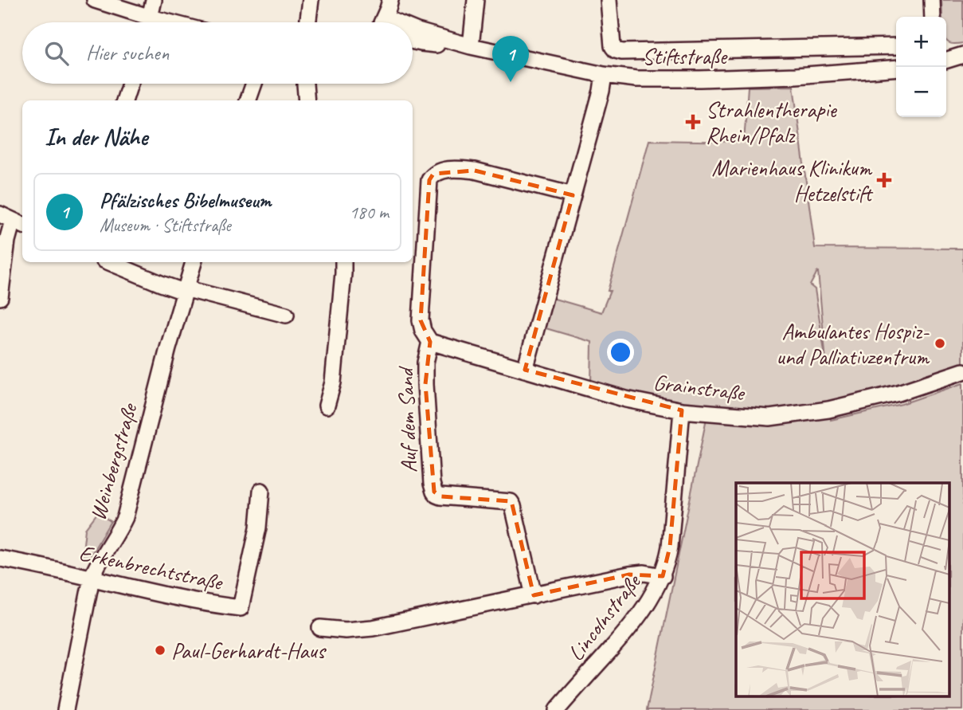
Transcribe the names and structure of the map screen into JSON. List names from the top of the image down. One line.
{"streets":{"street":["Stiftstraße","Grainstraße","Auf dem Sand","Weinbergstraße","Erkenbrechtstraße","Lincolnstraße"]},"crossings":[["Grainstraße","Auf dem Sand"],["Grainstraße","Lincolnstraße"],["Weinbergstraße","Erkenbrechtstraße"]],"places":{"health":["Strahlentherapie Rhein/Pfalz","Marienhaus Klinikum Hetzelstift"],"other":["Ambulantes Hospiz- und Palliativzentrum","Paul-Gerhardt-Haus"]},"page":{"map_buttons":["+","−"],"search":"Hier suchen","pins":"1","heading":"In der Nähe","list":[{"mark":"1","name":"Pfälzisches Bibelmuseum","note":"Museum · Stiftstraße","value":"180 m"}]}}
